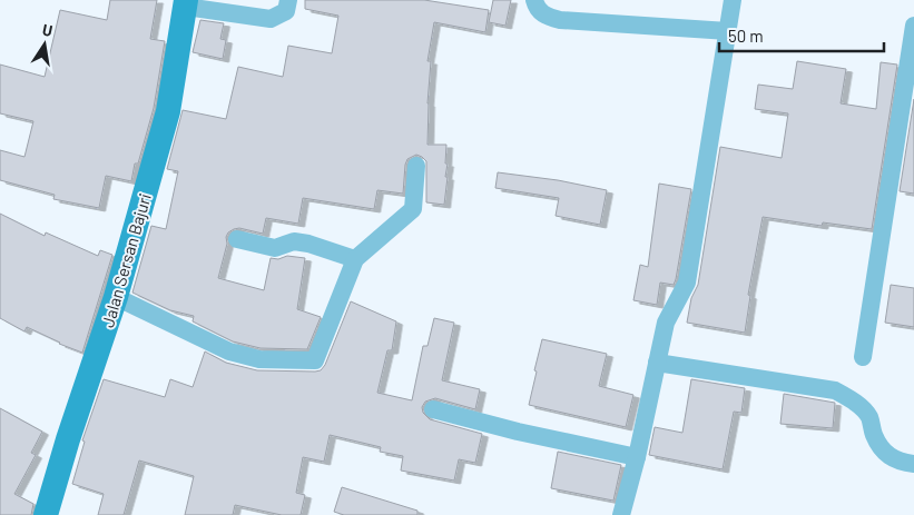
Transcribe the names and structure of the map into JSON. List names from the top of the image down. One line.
{"streets":{"main road":["Jalan Sersan Bajuri"]},"scale_bar":"50 m","north":"top"}
